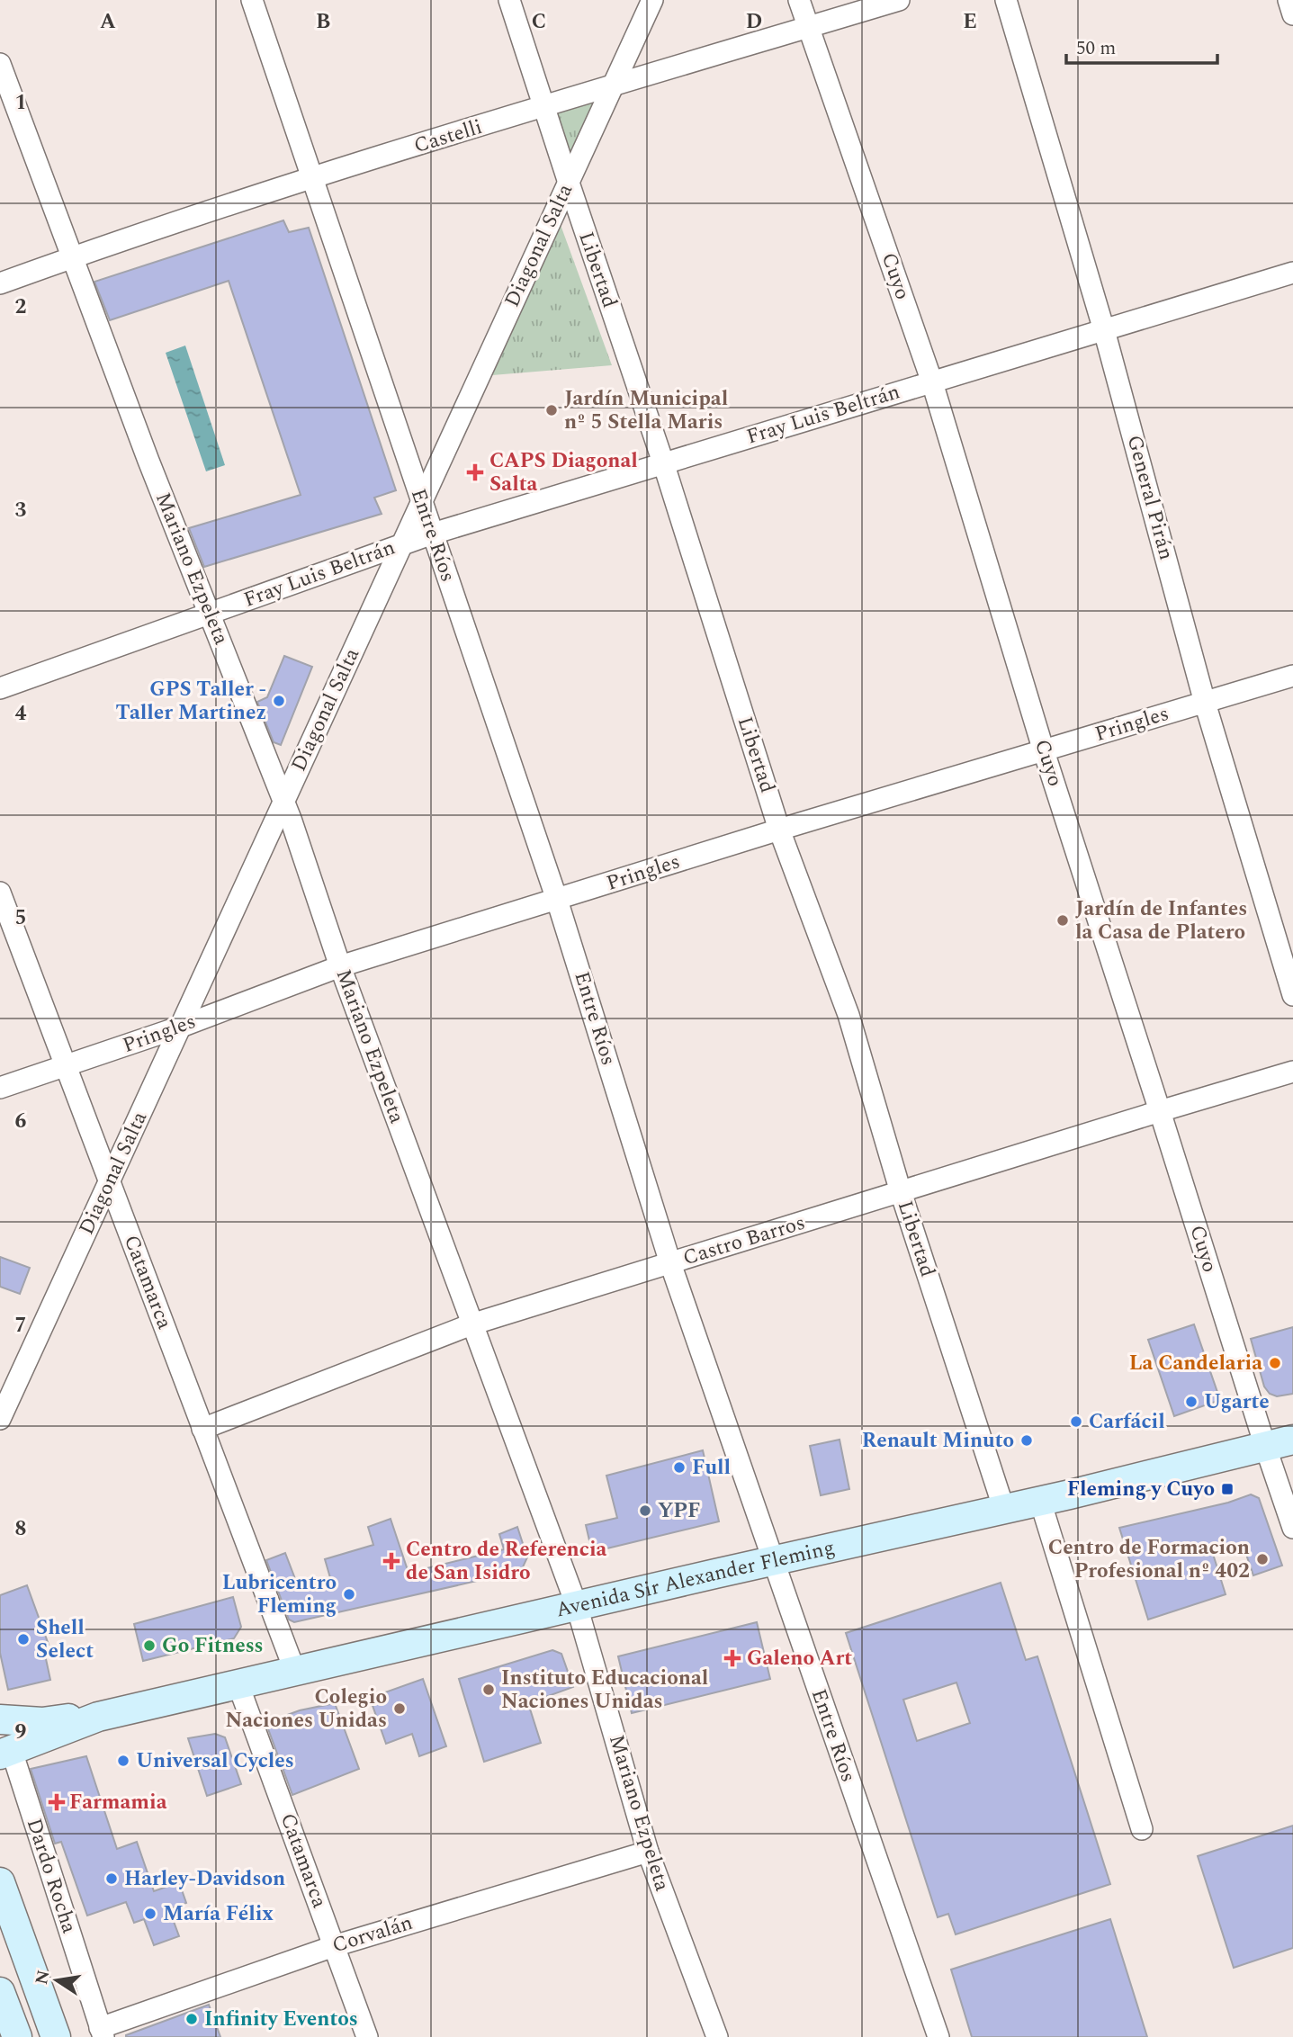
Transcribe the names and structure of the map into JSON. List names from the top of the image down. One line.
{"streets":{"main road":["Avenida Sir Alexander Fleming"],"street":["Castelli","Diagonal Salta","Libertad","Cuyo","Fray Luis Beltrán","General Pirán","Entre Ríos","Mariano Ezpeleta","Pringles","Castro Barros","Catamarca","Dardo Rocha","Corvalán"]},"crossings":[["Castelli","Diagonal Salta"],["Castelli","Libertad"],["Castelli","Cuyo"],["Castelli","Entre Ríos"],["Castelli","Mariano Ezpeleta"],["Diagonal Salta","Libertad"],["Diagonal Salta","Fray Luis Beltrán"],["Diagonal Salta","Entre Ríos"],["Diagonal Salta","Mariano Ezpeleta"],["Diagonal Salta","Pringles"],["Diagonal Salta","Catamarca"],["Libertad","Fray Luis Beltrán"],["Libertad","Pringles"],["Libertad","Castro Barros"],["Libertad","Avenida Sir Alexander Fleming"],["Cuyo","Fray Luis Beltrán"],["Cuyo","Pringles"],["Cuyo","Castro Barros"],["Cuyo","Avenida Sir Alexander Fleming"],["Fray Luis Beltrán","General Pirán"],["Fray Luis Beltrán","Entre Ríos"],["Fray Luis Beltrán","Mariano Ezpeleta"],["General Pirán","Pringles"],["Entre Ríos","Pringles"],["Entre Ríos","Castro Barros"],["Entre Ríos","Avenida Sir Alexander Fleming"],["Mariano Ezpeleta","Pringles"],["Mariano Ezpeleta","Castro Barros"],["Mariano Ezpeleta","Avenida Sir Alexander Fleming"],["Mariano Ezpeleta","Corvalán"],["Pringles","Catamarca"],["Castro Barros","Catamarca"],["Catamarca","Avenida Sir Alexander Fleming"],["Catamarca","Corvalán"],["Avenida Sir Alexander Fleming","Dardo Rocha"],["Dardo Rocha","Corvalán"]],"places":{"other":["Jardín Municipal nº 5 Stella Maris","GPS Taller - Taller Martinez","Jardín de Infantes la Casa de Platero","La Candelaria","Ugarte","Carfácil","Renault Minuto","Full","YPF","Centro de Formacion Profesional nº 402","Lubricentro Fleming","Shell Select","Go Fitness","Instituto Educacional Naciones Unidas","Colegio Naciones Unidas","Universal Cycles","Harley-Davidson","María Félix","Infinity Eventos"],"health":["CAPS Diagonal Salta","Centro de Referencia de San Isidro","Galeno Art","Farmamia"],"transit":["Fleming y Cuyo"]},"scale_bar":"50 m","north":"left","grid":{"columns":["A","B","C","D","E"],"rows":["1","2","3","4","5","6","7","8","9"]}}
